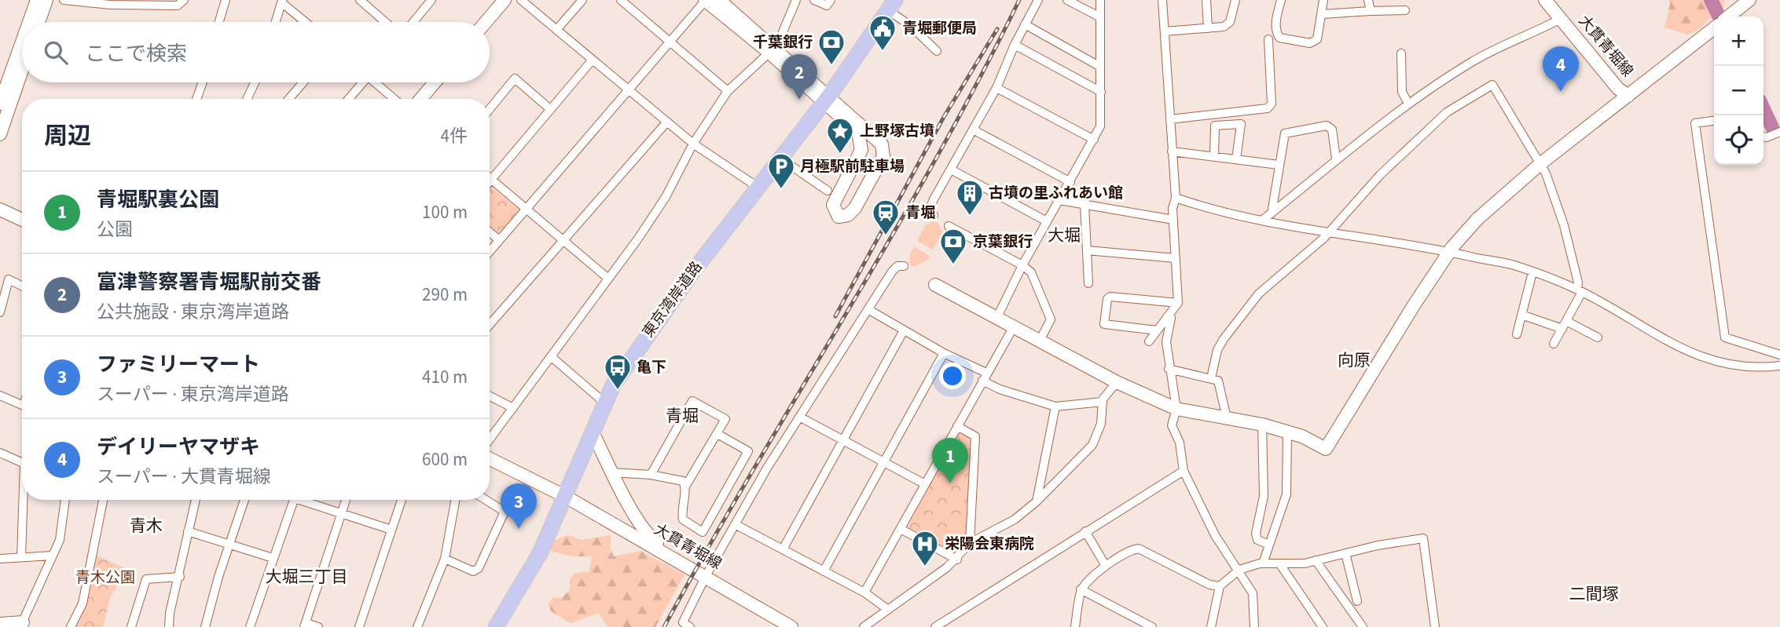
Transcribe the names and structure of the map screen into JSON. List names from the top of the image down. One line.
{"streets":{"highway":["東京湾岸道路"],"street":["大貫青堀線"]},"crossings":[["大貫青堀線","東京湾岸道路"]],"districts":["大堀","向原","青堀","青木","大堀三丁目","二間塚"],"parks":["青木公園"],"places":{"public building":["青堀郵便局"],"bank":["千葉銀行","京葉銀行"],"place":["上野塚古墳"],"parking":["月極駅前駐車場"],"building":["古墳の里ふれあい館"],"station":["青堀"],"bus stop":["亀下"],"hospital":["栄陽会東病院"]},"page":{"map_buttons":["+","−"],"search":"ここで検索","pins":["4","2","1","3"],"heading":["周辺","4件"],"list":[{"mark":"1","name":"青堀駅裏公園","note":"公園","value":"100 m"},{"mark":"2","name":"富津警察署青堀駅前交番","note":"公共施設 · 東京湾岸道路","value":"290 m"},{"mark":"3","name":"ファミリーマート","note":"スーパー · 東京湾岸道路","value":"410 m"},{"mark":"4","name":"デイリーヤマザキ","note":"スーパー · 大貫青堀線","value":"600 m"}]}}
